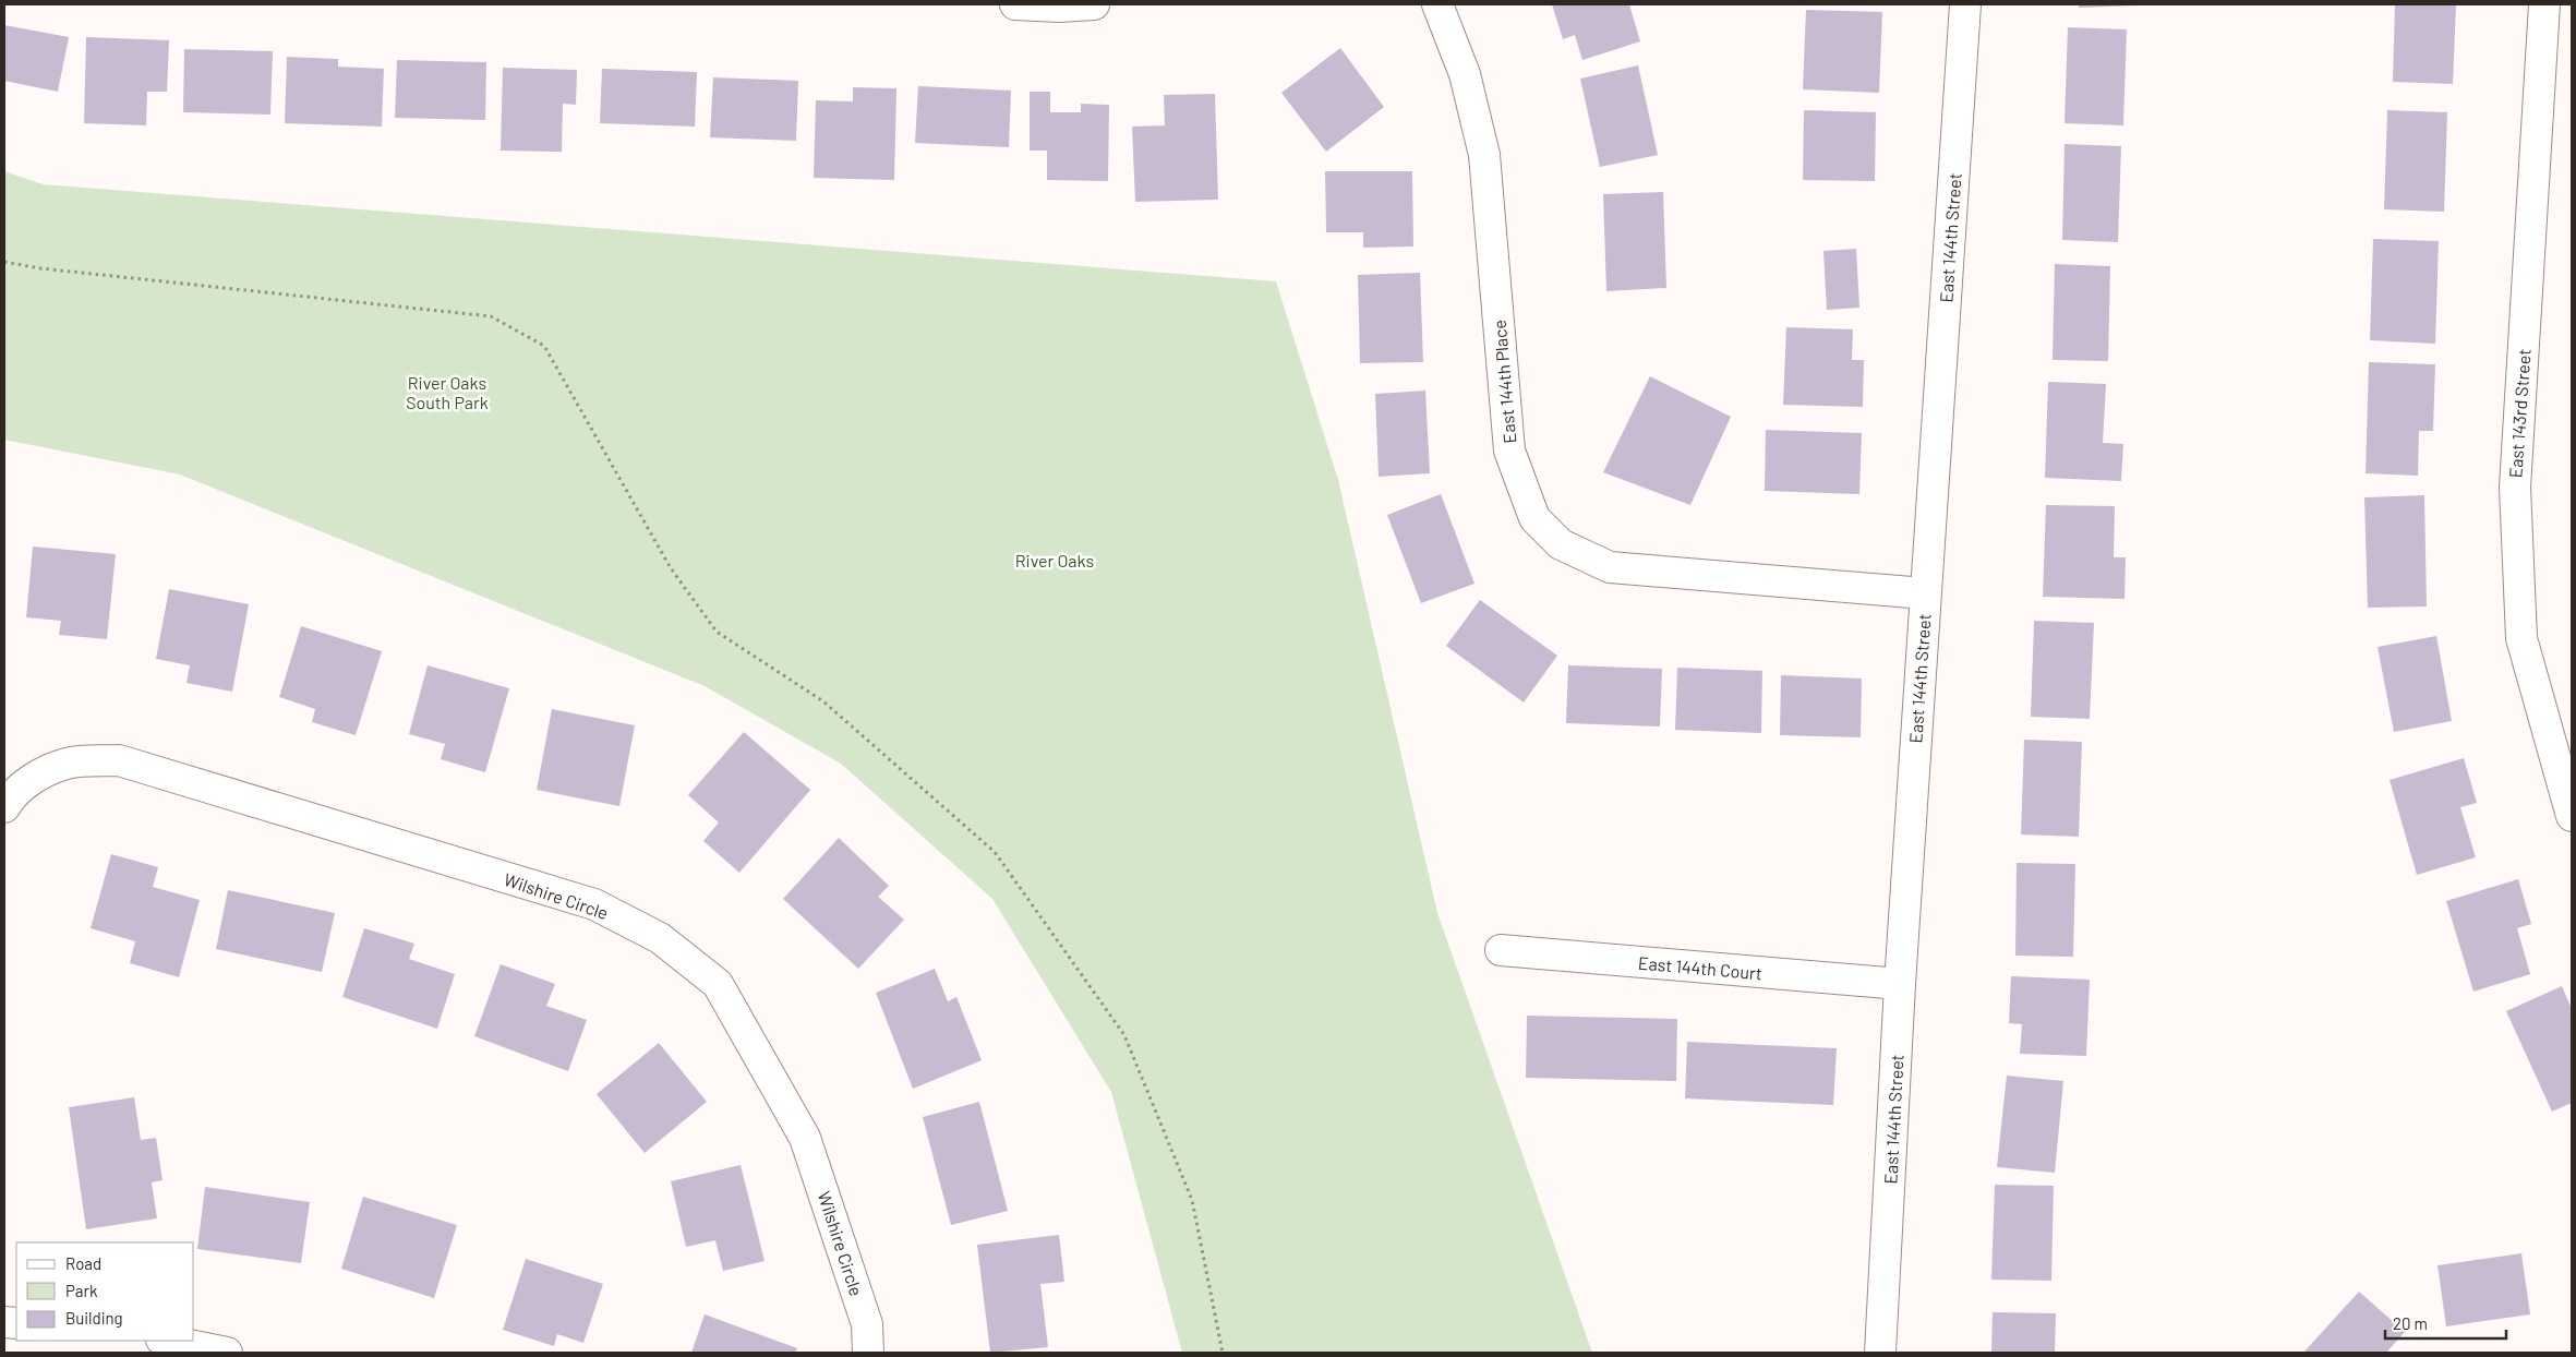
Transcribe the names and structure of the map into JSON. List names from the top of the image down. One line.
{"streets":{"street":["East 144th Street","East 144th Place","East 143rd Street","Wilshire Circle","East 144th Court"]},"crossings":[["East 144th Street","East 144th Place"],["East 144th Street","East 144th Court"]],"parks":["River Oaks South Park","River Oaks"],"legend":["Road","Park","Building"],"scale_bar":"20 m"}
